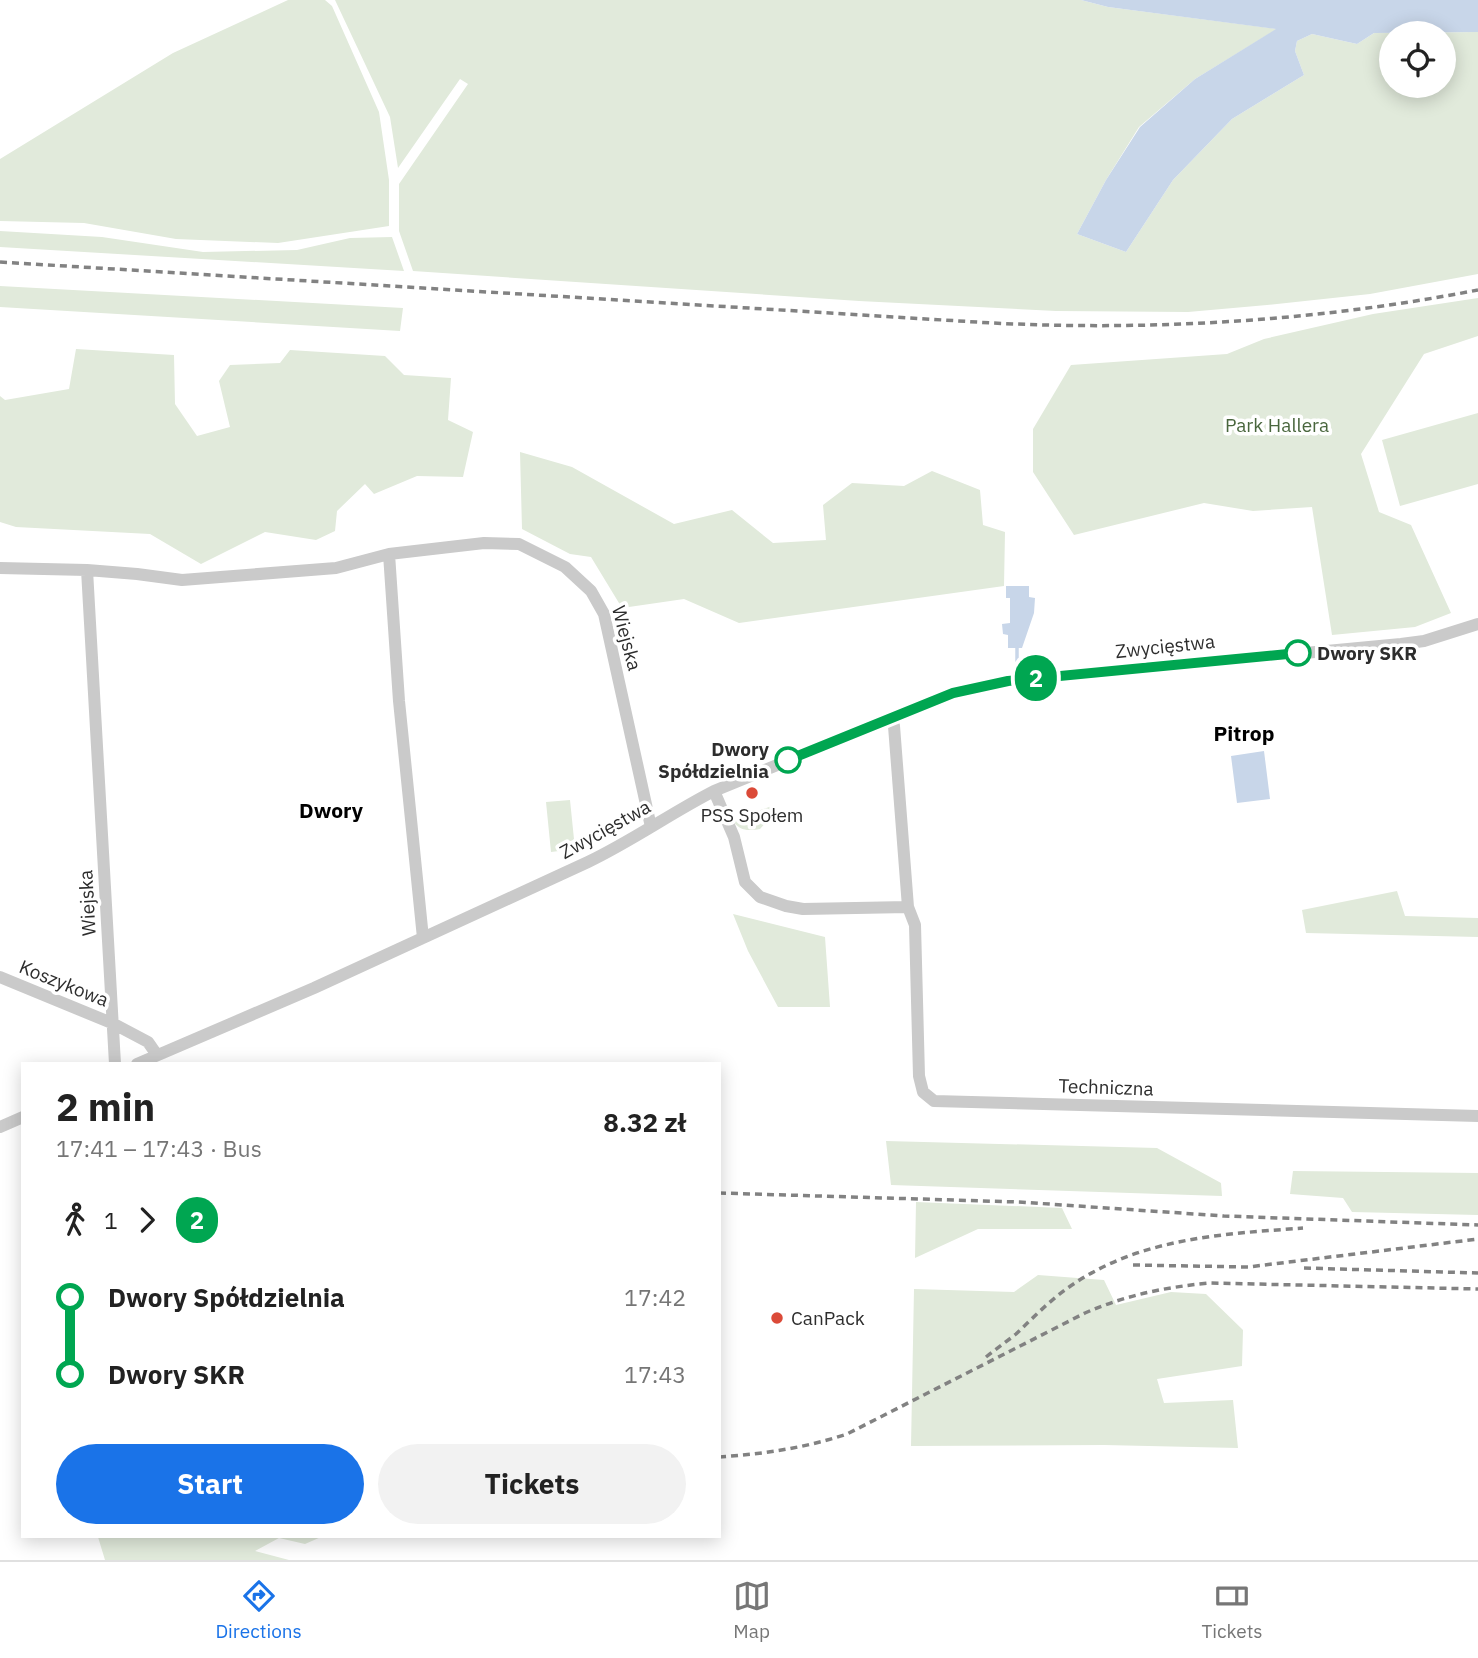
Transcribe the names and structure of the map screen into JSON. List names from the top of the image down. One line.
{"streets":{"street":["Wiejska","Zwycięstwa","Koszykowa","Techniczna"]},"crossings":[["Wiejska","Zwycięstwa"],["Wiejska","Koszykowa"],["Zwycięstwa","Koszykowa"],["Zwycięstwa","Techniczna"]],"districts":["Pitrop","Dwory"],"parks":["Park Hallera"],"places":["Dwory SKR","Dwory Spółdzielnia","PSS Społem","CanPack"],"lines":["bus line 2"],"page":{"on_map":"2","heading":["2 min","17:41 – 17:43 · Bus","8.32 zł"],"legs":["1","2"],"list":[{"name":"Dwory Spółdzielnia","value":"17:42"},{"name":"Dwory SKR","value":"17:43"}],"buttons":["Start","Tickets"],"tabs":["Directions","Map","Tickets"]}}
